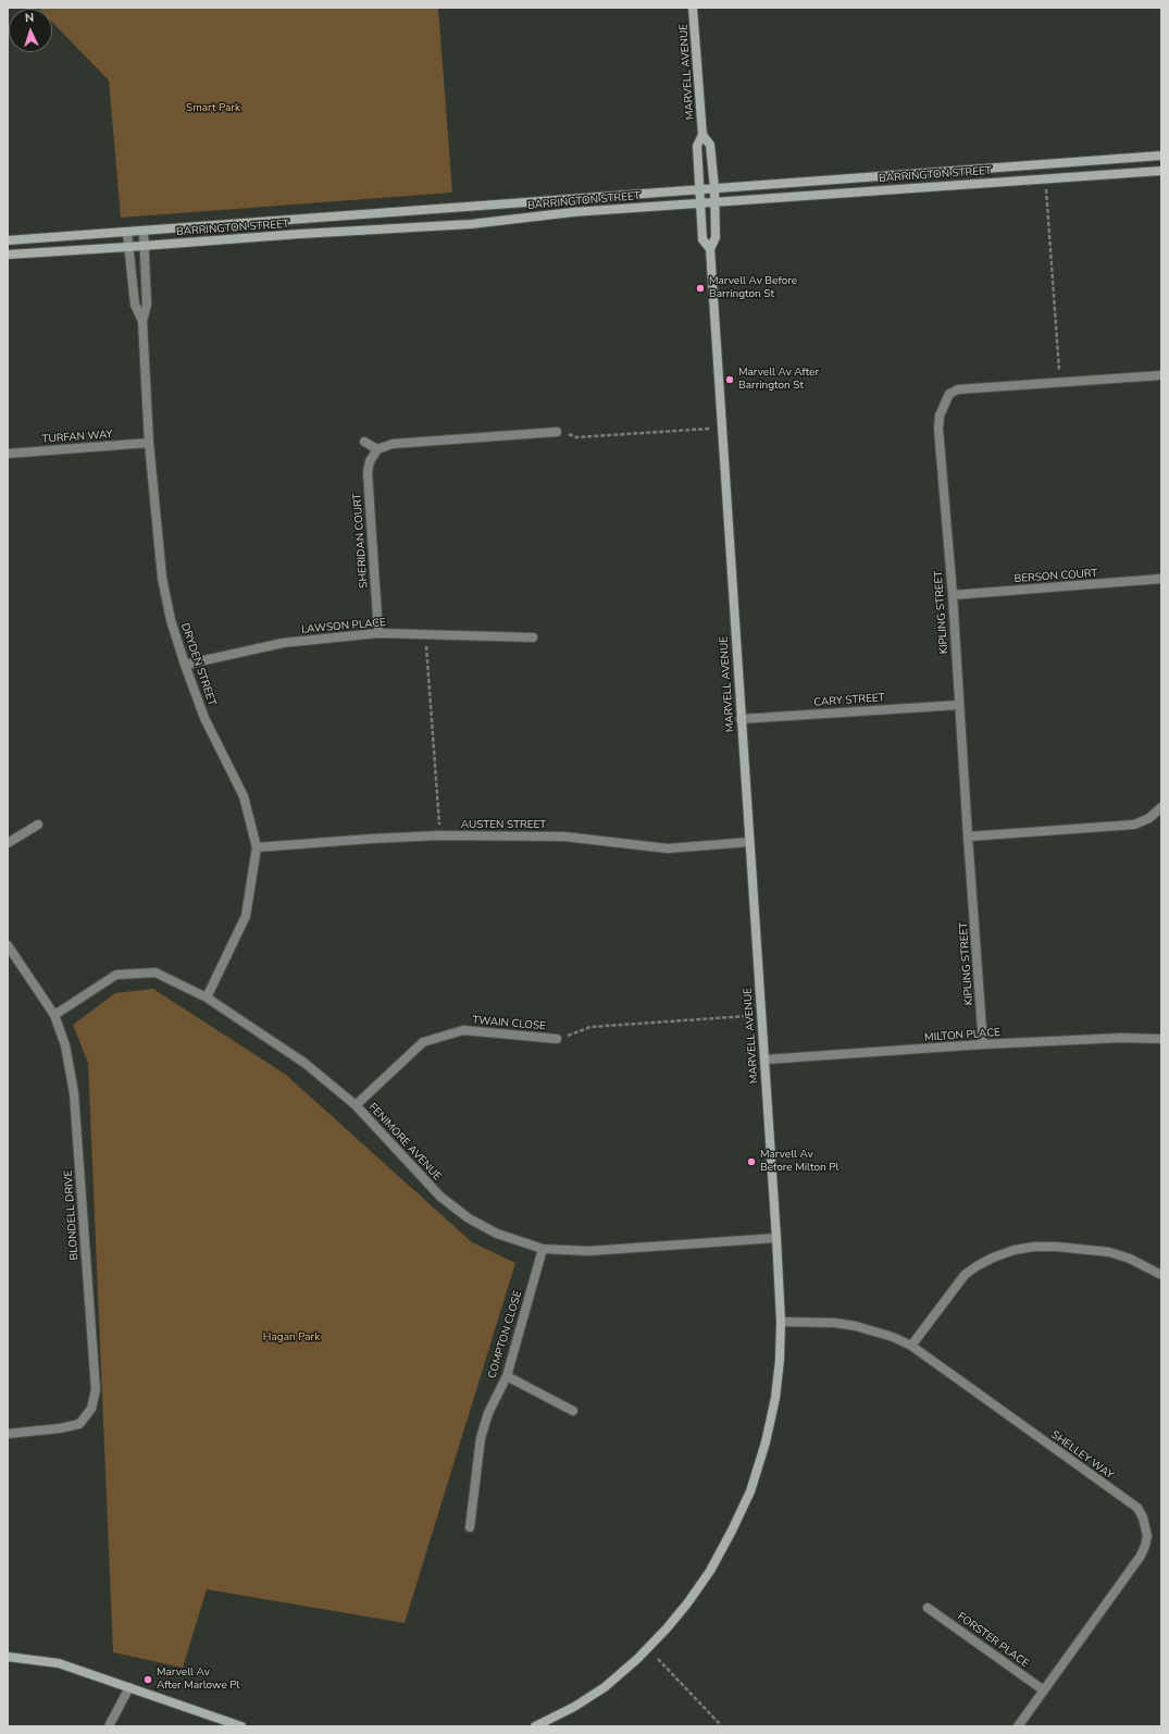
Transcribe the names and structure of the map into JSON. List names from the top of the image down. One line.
{"streets":{"street":["MARVELL AVENUE","BARRINGTON STREET","TURFAN WAY","SHERIDAN COURT","BERSON COURT","KIPLING STREET","LAWSON PLACE","DRYDEN STREET","CARY STREET","AUSTEN STREET","TWAIN CLOSE","MILTON PLACE","FENIMORE AVENUE","BLONDELL DRIVE","COMPTON CLOSE","SHELLEY WAY","FORSTER PLACE"]},"crossings":[["MARVELL AVENUE","BARRINGTON STREET"],["MARVELL AVENUE","CARY STREET"],["MARVELL AVENUE","AUSTEN STREET"],["MARVELL AVENUE","MILTON PLACE"],["MARVELL AVENUE","FENIMORE AVENUE"],["MARVELL AVENUE","SHELLEY WAY"],["BARRINGTON STREET","DRYDEN STREET"],["TURFAN WAY","DRYDEN STREET"],["SHERIDAN COURT","LAWSON PLACE"],["BERSON COURT","KIPLING STREET"],["KIPLING STREET","CARY STREET"],["KIPLING STREET","MILTON PLACE"],["LAWSON PLACE","DRYDEN STREET"],["DRYDEN STREET","AUSTEN STREET"],["DRYDEN STREET","FENIMORE AVENUE"],["TWAIN CLOSE","FENIMORE AVENUE"],["FENIMORE AVENUE","BLONDELL DRIVE"],["FENIMORE AVENUE","COMPTON CLOSE"],["SHELLEY WAY","FORSTER PLACE"]],"parks":["Smart Park","Hagan Park"],"places":["Marvell Av Before Barrington St","Marvell Av After Barrington St","Marvell Av Before Milton Pl","Marvell Av After Marlowe Pl"],"north":"top"}
